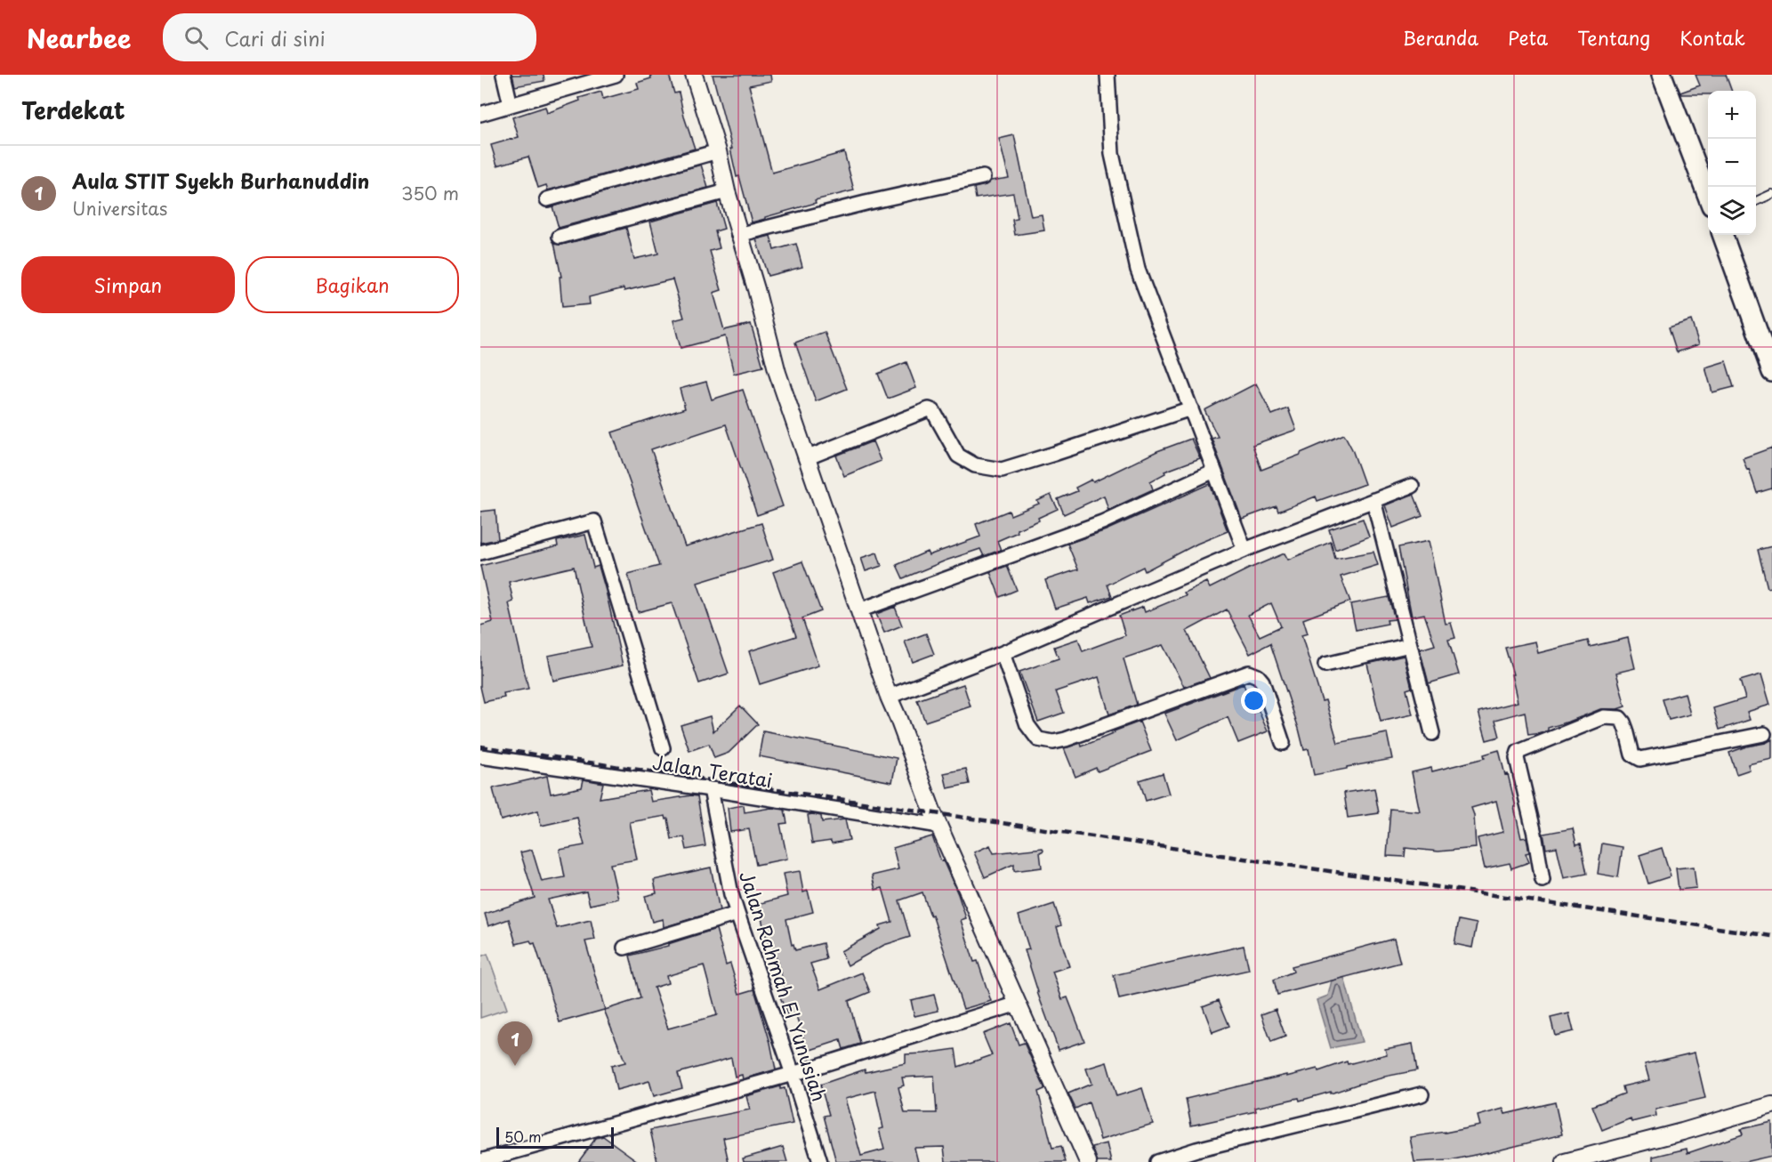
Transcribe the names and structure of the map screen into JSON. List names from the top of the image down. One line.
{"streets":{"street":["Jalan Teratai","Jalan Rahmah El Yunusiah"]},"crossings":[["Jalan Teratai","Jalan Rahmah El Yunusiah"]],"scale_bar":"50 m","page":{"header":"Nearbee","search":"Cari di sini","nav":["Beranda","Peta","Tentang","Kontak"],"heading":"Terdekat","map_buttons":["+","−"],"list":[{"mark":"1","name":"Aula STIT Syekh Burhanuddin","note":"Universitas","value":"350 m"}],"buttons":["Simpan","Bagikan"],"pins":"1","scale":"50 m"}}
